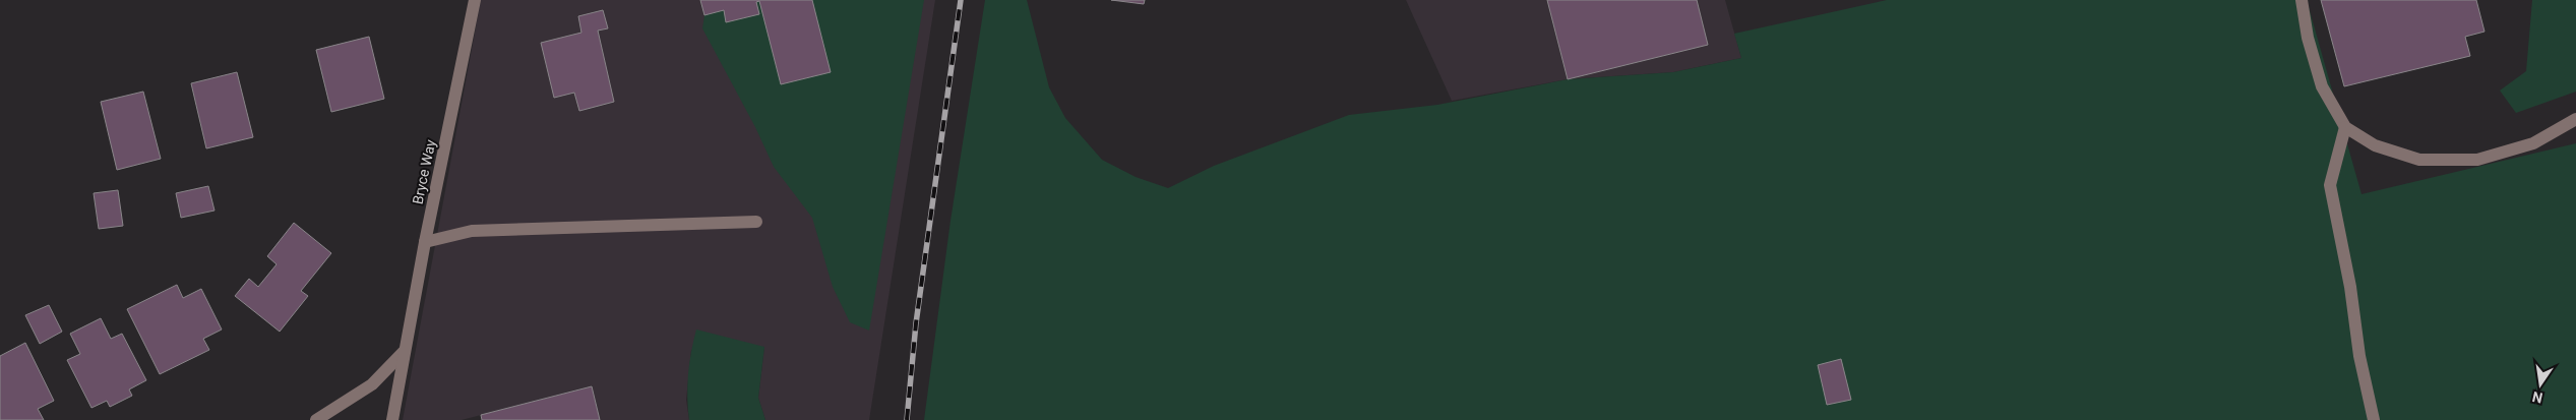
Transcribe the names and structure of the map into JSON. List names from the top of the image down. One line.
{"streets":{"street":["Bryce Way"]},"north":"bottom"}
